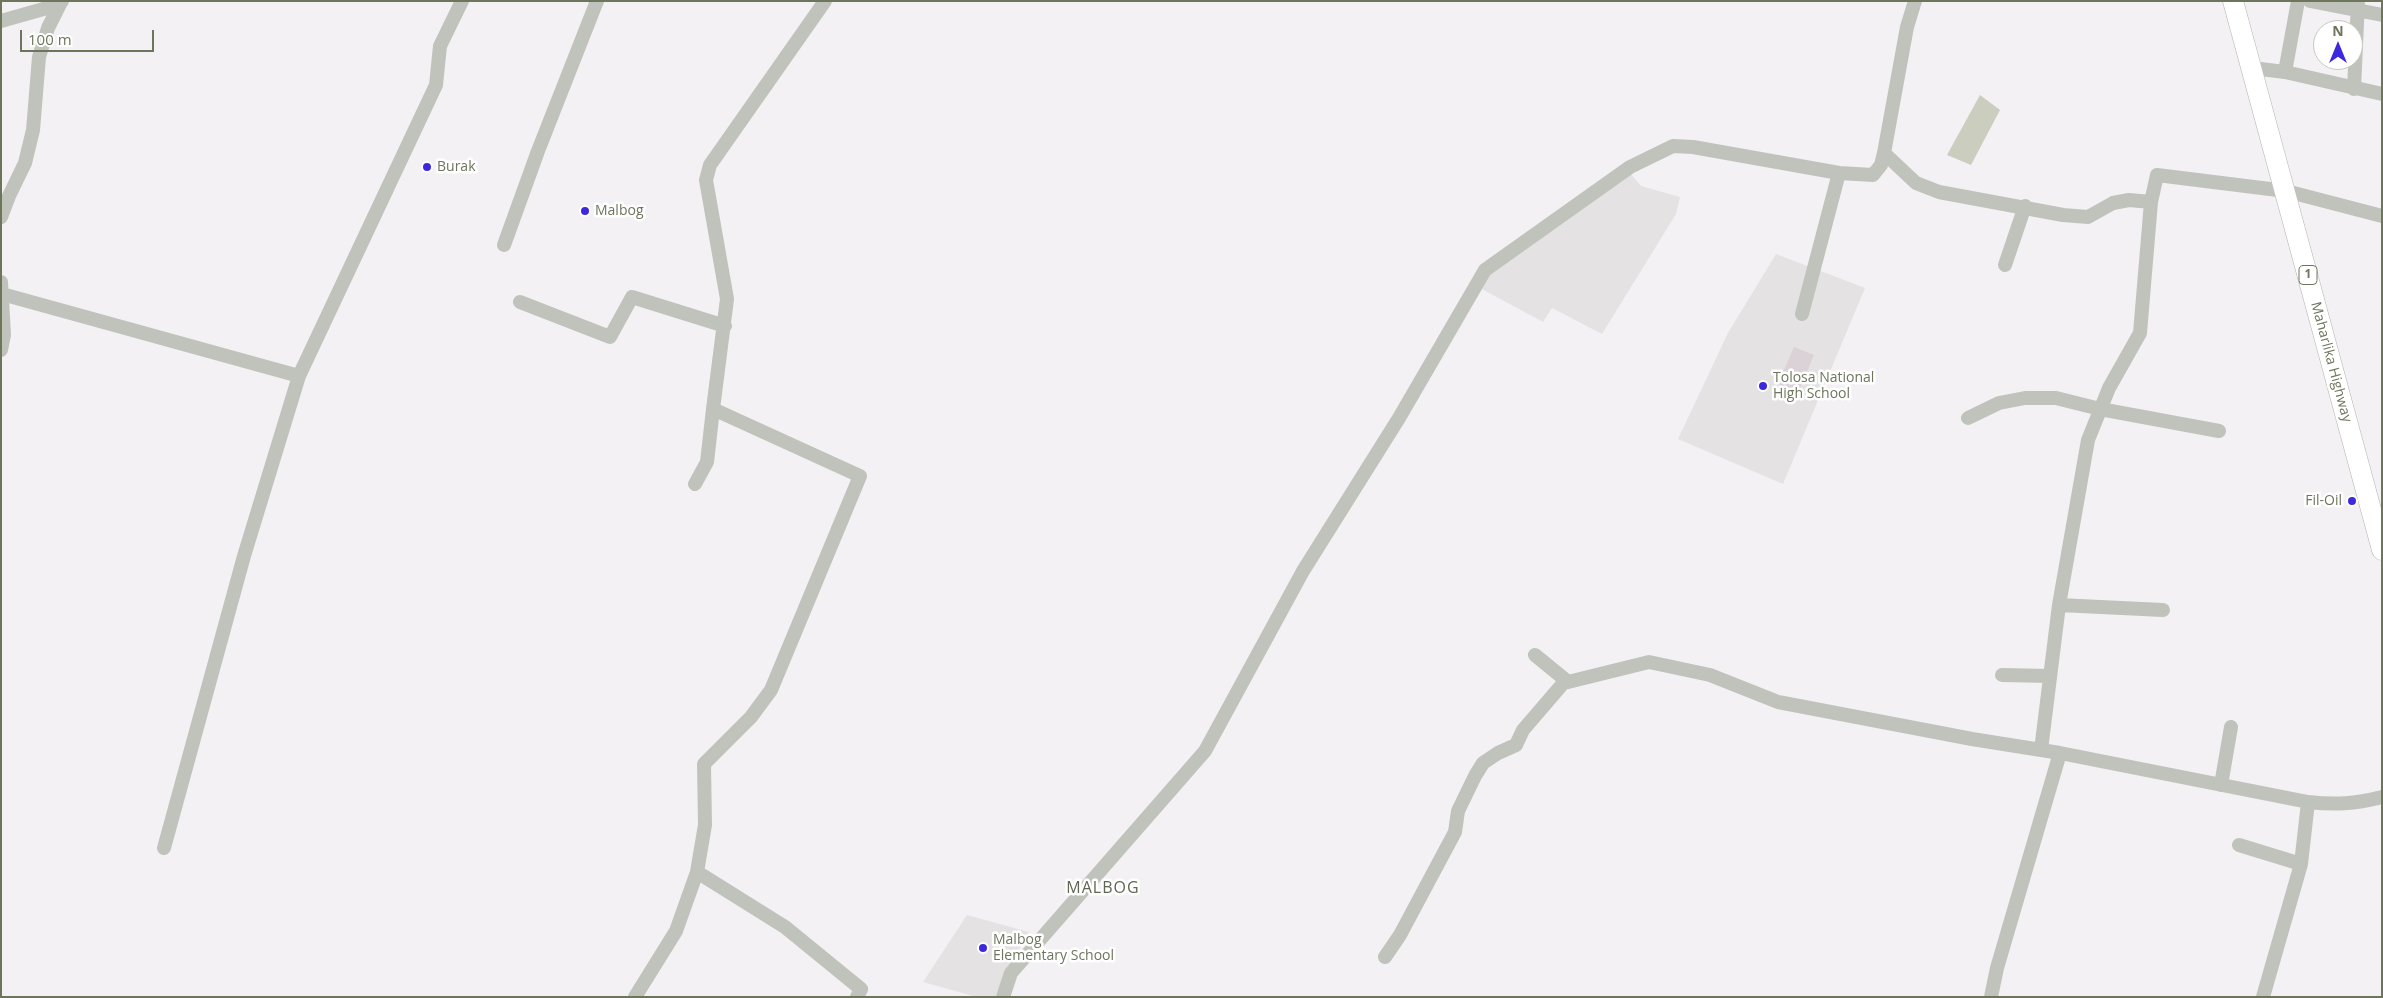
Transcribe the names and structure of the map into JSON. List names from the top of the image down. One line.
{"streets":{"highway":["1","Maharlika Highway"]},"districts":["MALBOG"],"places":["Burak","Malbog","Tolosa National High School","Fil-Oil","Malbog Elementary School"],"scale_bar":"100 m","north":"top"}
